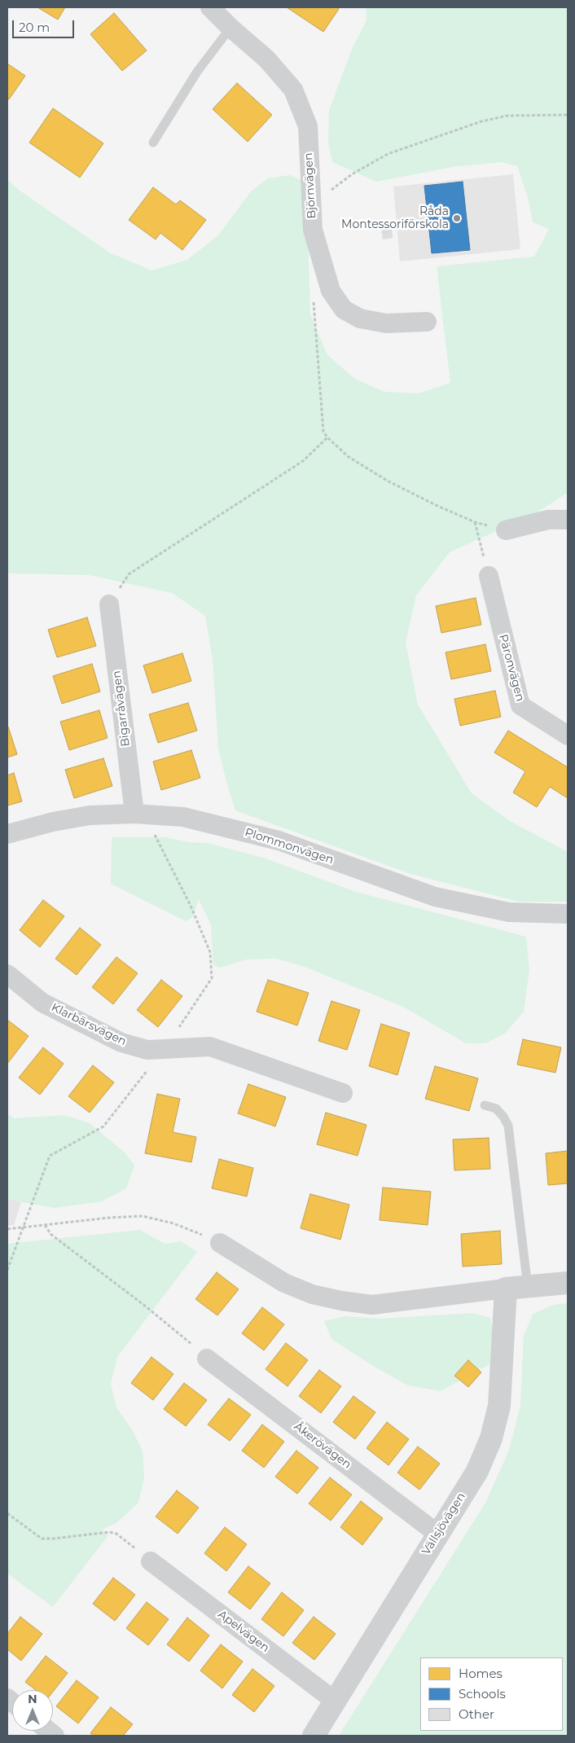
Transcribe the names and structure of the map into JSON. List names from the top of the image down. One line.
{"streets":{"street":["Björnvägen","Päronvägen","Bigarråvägen","Plommonvägen","Klarbärsvägen","Åkerövägen","Vällsjövägen","Apelvägen"]},"crossings":[["Bigarråvägen","Plommonvägen"],["Åkerövägen","Vällsjövägen"],["Vällsjövägen","Apelvägen"]],"places":["Råda Montessoriförskola"],"legend":["Homes","Schools","Other"],"scale_bar":"20 m","north":"top"}
